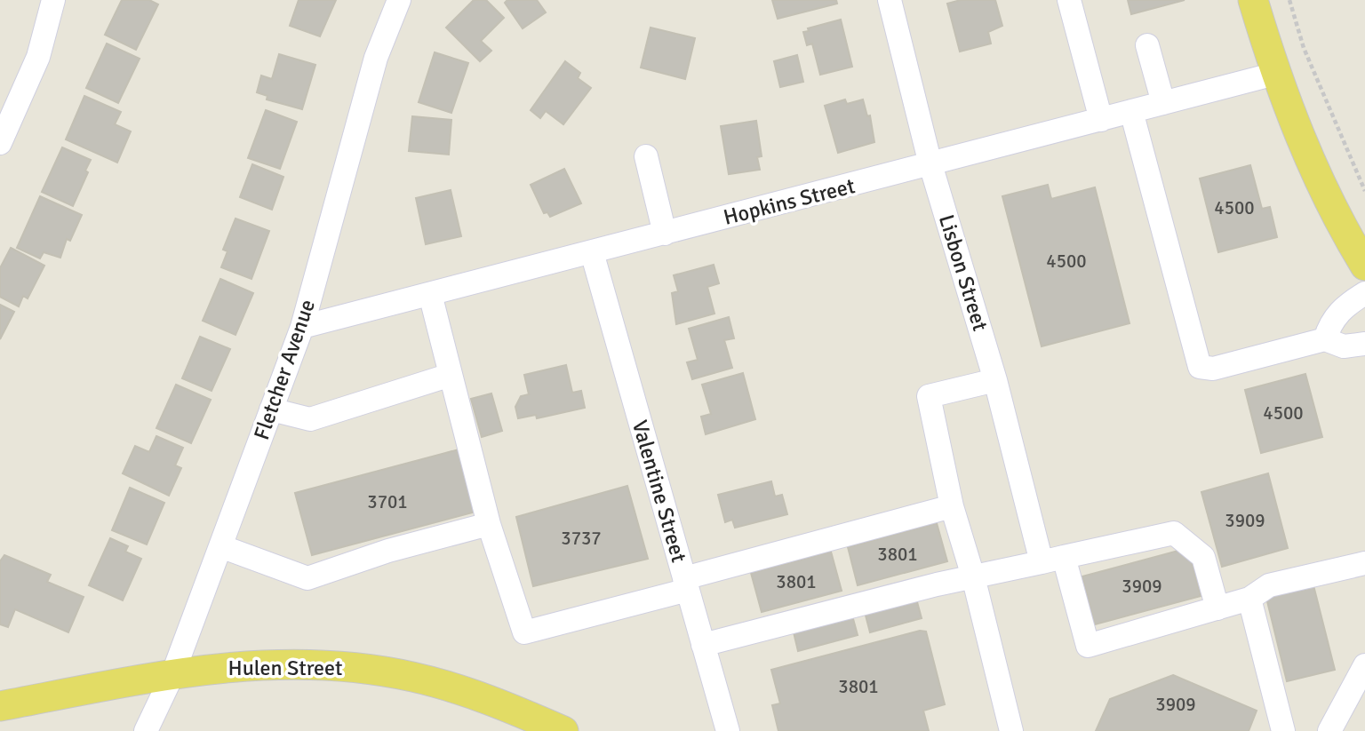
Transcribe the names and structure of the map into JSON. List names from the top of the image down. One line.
{"streets":{"main road":["Hulen Street"],"street":["Hopkins Street","Lisbon Street","Fletcher Avenue","Valentine Street"]},"crossings":[["Hopkins Street","Lisbon Street"],["Hopkins Street","Fletcher Avenue"],["Hopkins Street","Valentine Street"],["Fletcher Avenue","Hulen Street"]],"house_numbers":["4500","4500","4500","3701","3909","3737","3801","3801","3909","3801","3909"]}
